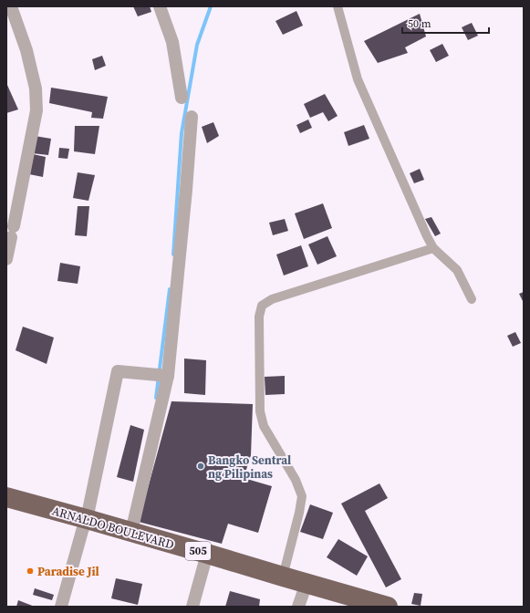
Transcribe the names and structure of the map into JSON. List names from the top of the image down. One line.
{"streets":{"highway":["ARNALDO BOULEVARD","505"]},"places":["Bangko Sentral ng Pilipinas","Paradise Jil"],"scale_bar":"50 m"}
